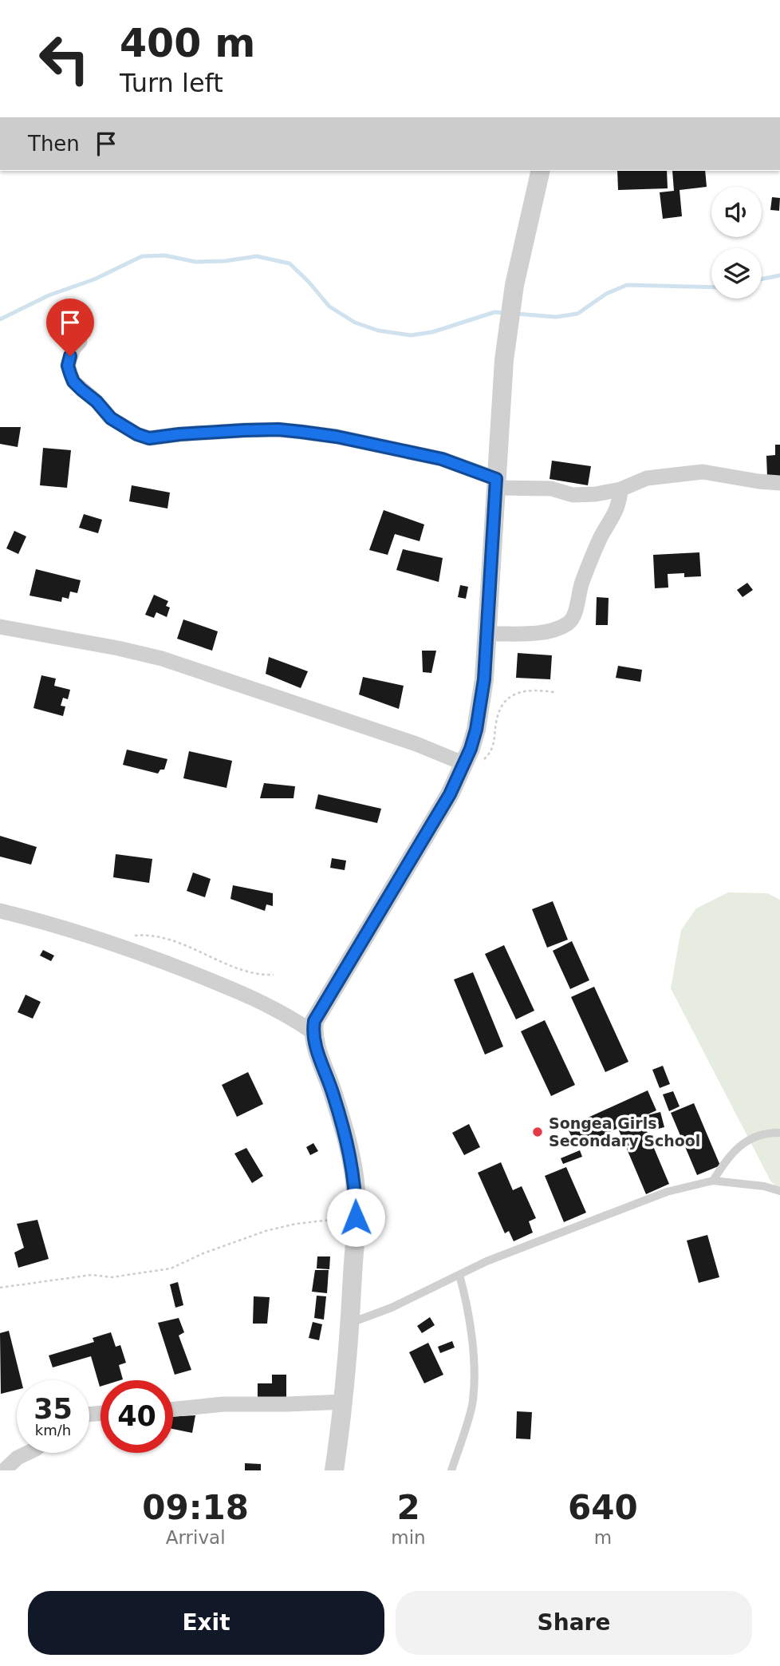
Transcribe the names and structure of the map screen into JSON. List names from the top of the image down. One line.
{"places":["Songea Girls Secondary School"],"page":{"turn":["400 m","Turn left"],"then":"Then","speed":"35 km/h","limit":"40","eta":["09:18","Arrival","2","min","640","m"],"buttons":["Exit","Share"]}}
